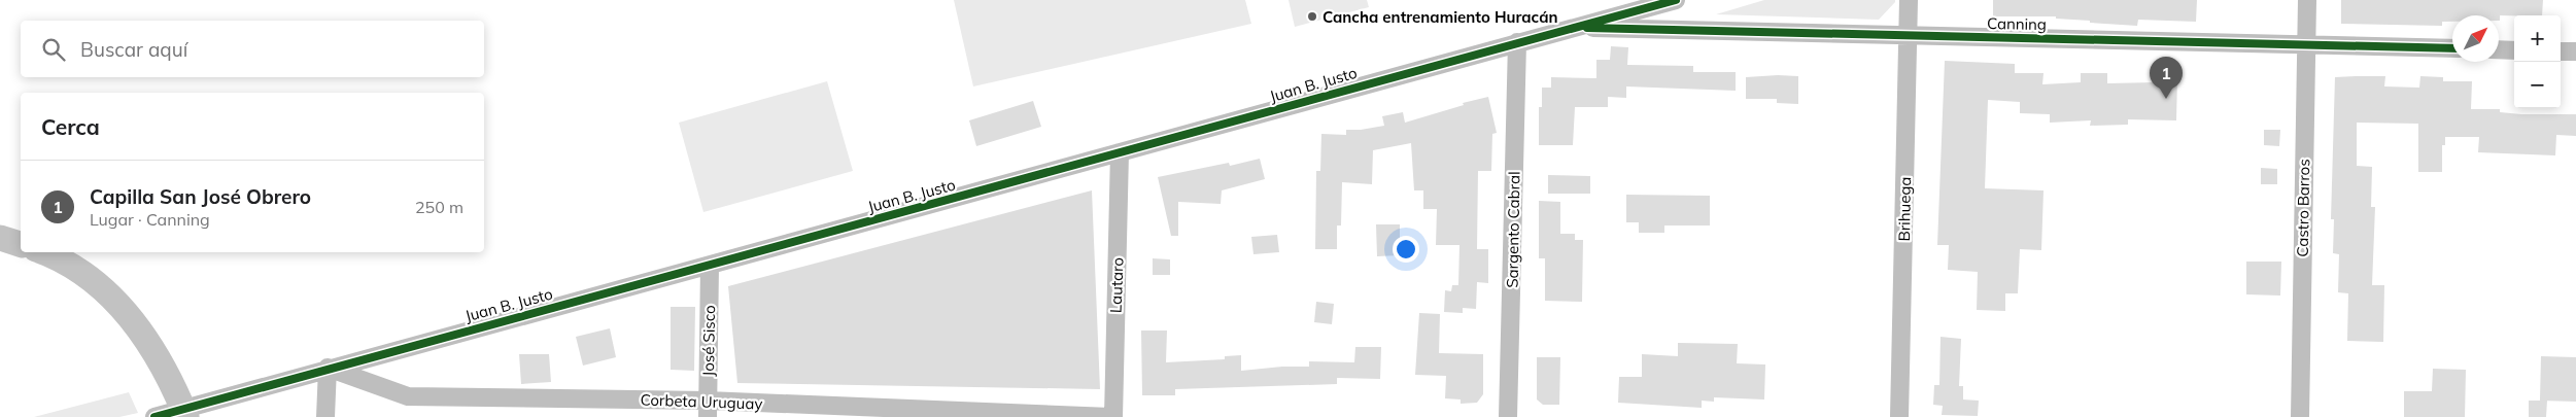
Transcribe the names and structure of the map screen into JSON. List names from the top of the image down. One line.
{"streets":{"street":["Canning","Juan B. Justo","Castro Barros","Brihuega","Sargento Cabral","Lautaro","José Sisco","Corbeta Uruguay"]},"crossings":[["Canning","Juan B. Justo"],["Canning","Castro Barros"],["Canning","Brihuega"],["Juan B. Justo","Sargento Cabral"],["Juan B. Justo","Lautaro"],["Juan B. Justo","José Sisco"],["Juan B. Justo","Corbeta Uruguay"],["Lautaro","Corbeta Uruguay"],["José Sisco","Corbeta Uruguay"]],"places":["Cancha entrenamiento Huracán"],"north":"top right","page":{"map_buttons":["+","−"],"search":"Buscar aquí","pins":"1","heading":"Cerca","list":[{"mark":"1","name":"Capilla San José Obrero","note":"Lugar · Canning","value":"250 m"}]}}
